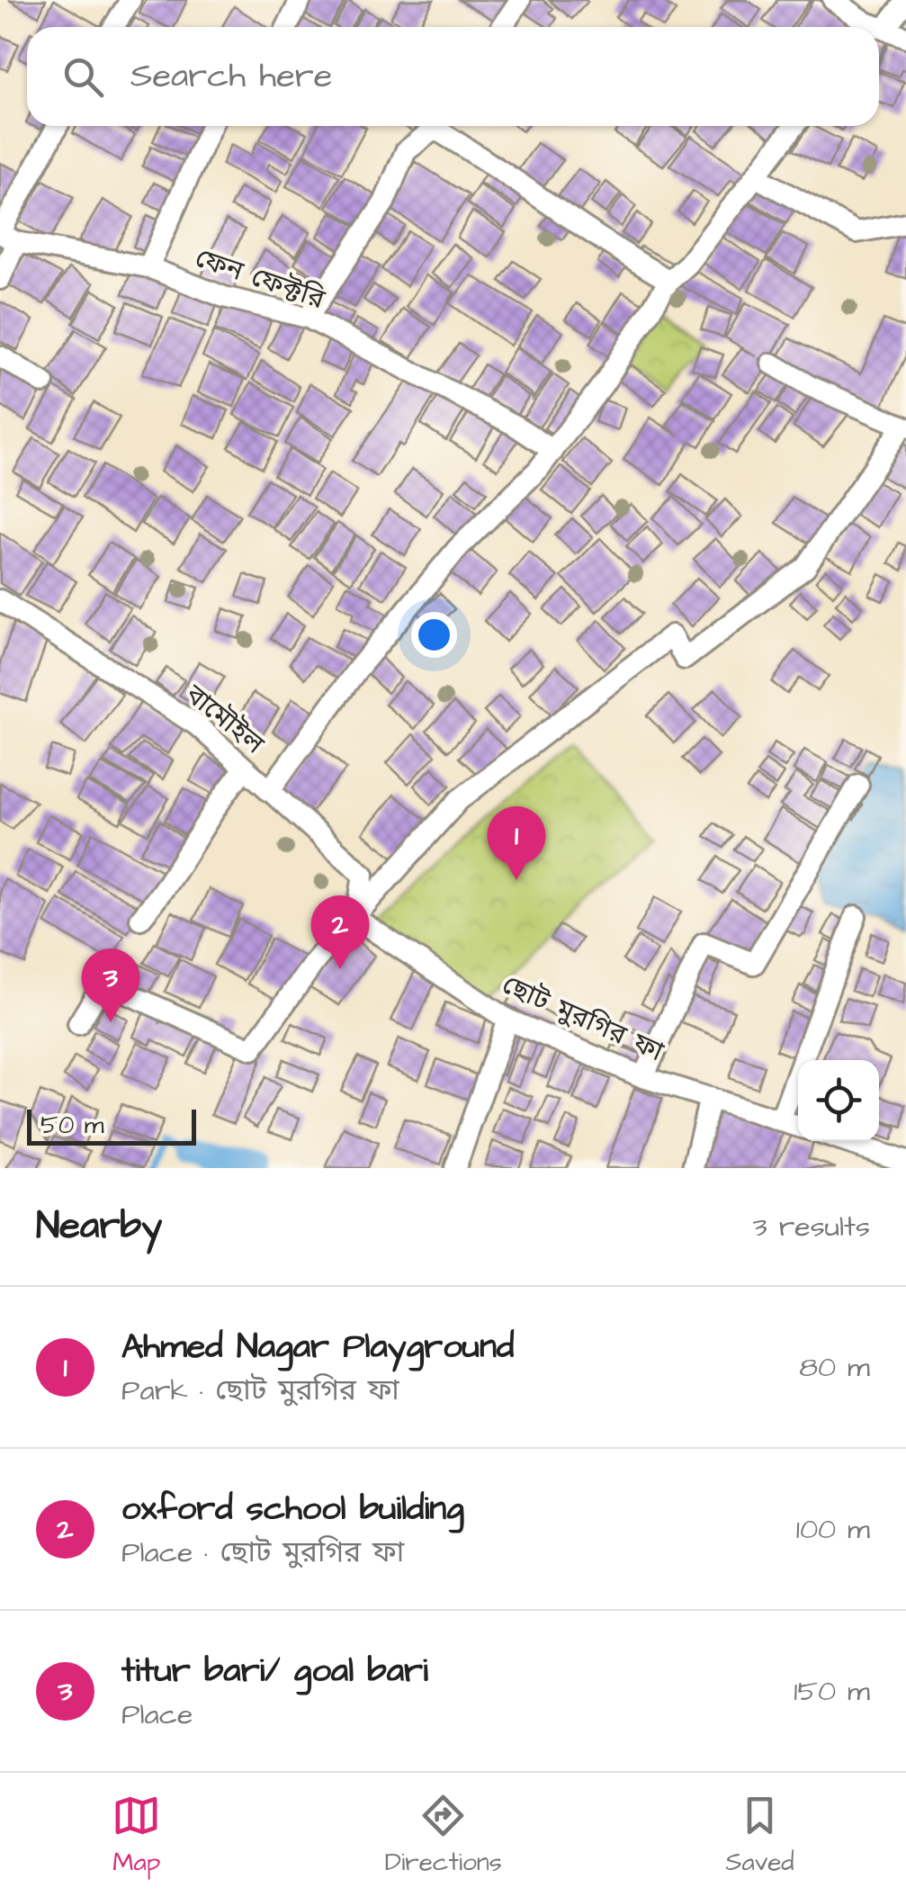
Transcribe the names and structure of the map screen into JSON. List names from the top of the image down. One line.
{"streets":{"street":["ফেন ফেক্টরি","বামৌইল","ছোট মুরগির ফা"]},"crossings":[["বামৌইল","ছোট মুরগির ফা"]],"scale_bar":"50 m","page":{"search":"Search here","pins":["1","2","3"],"scale":"50 m","heading":["Nearby","3 results"],"list":[{"mark":"1","name":"Ahmed Nagar Playground","note":"Park · ছোট মুরগির ফা","value":"80 m"},{"mark":"2","name":"oxford school building","note":"Place · ছোট মুরগির ফা","value":"100 m"},{"mark":"3","name":"titur bari/ goal bari","note":"Place","value":"150 m"}],"nav":["Map","Directions","Saved"]}}
